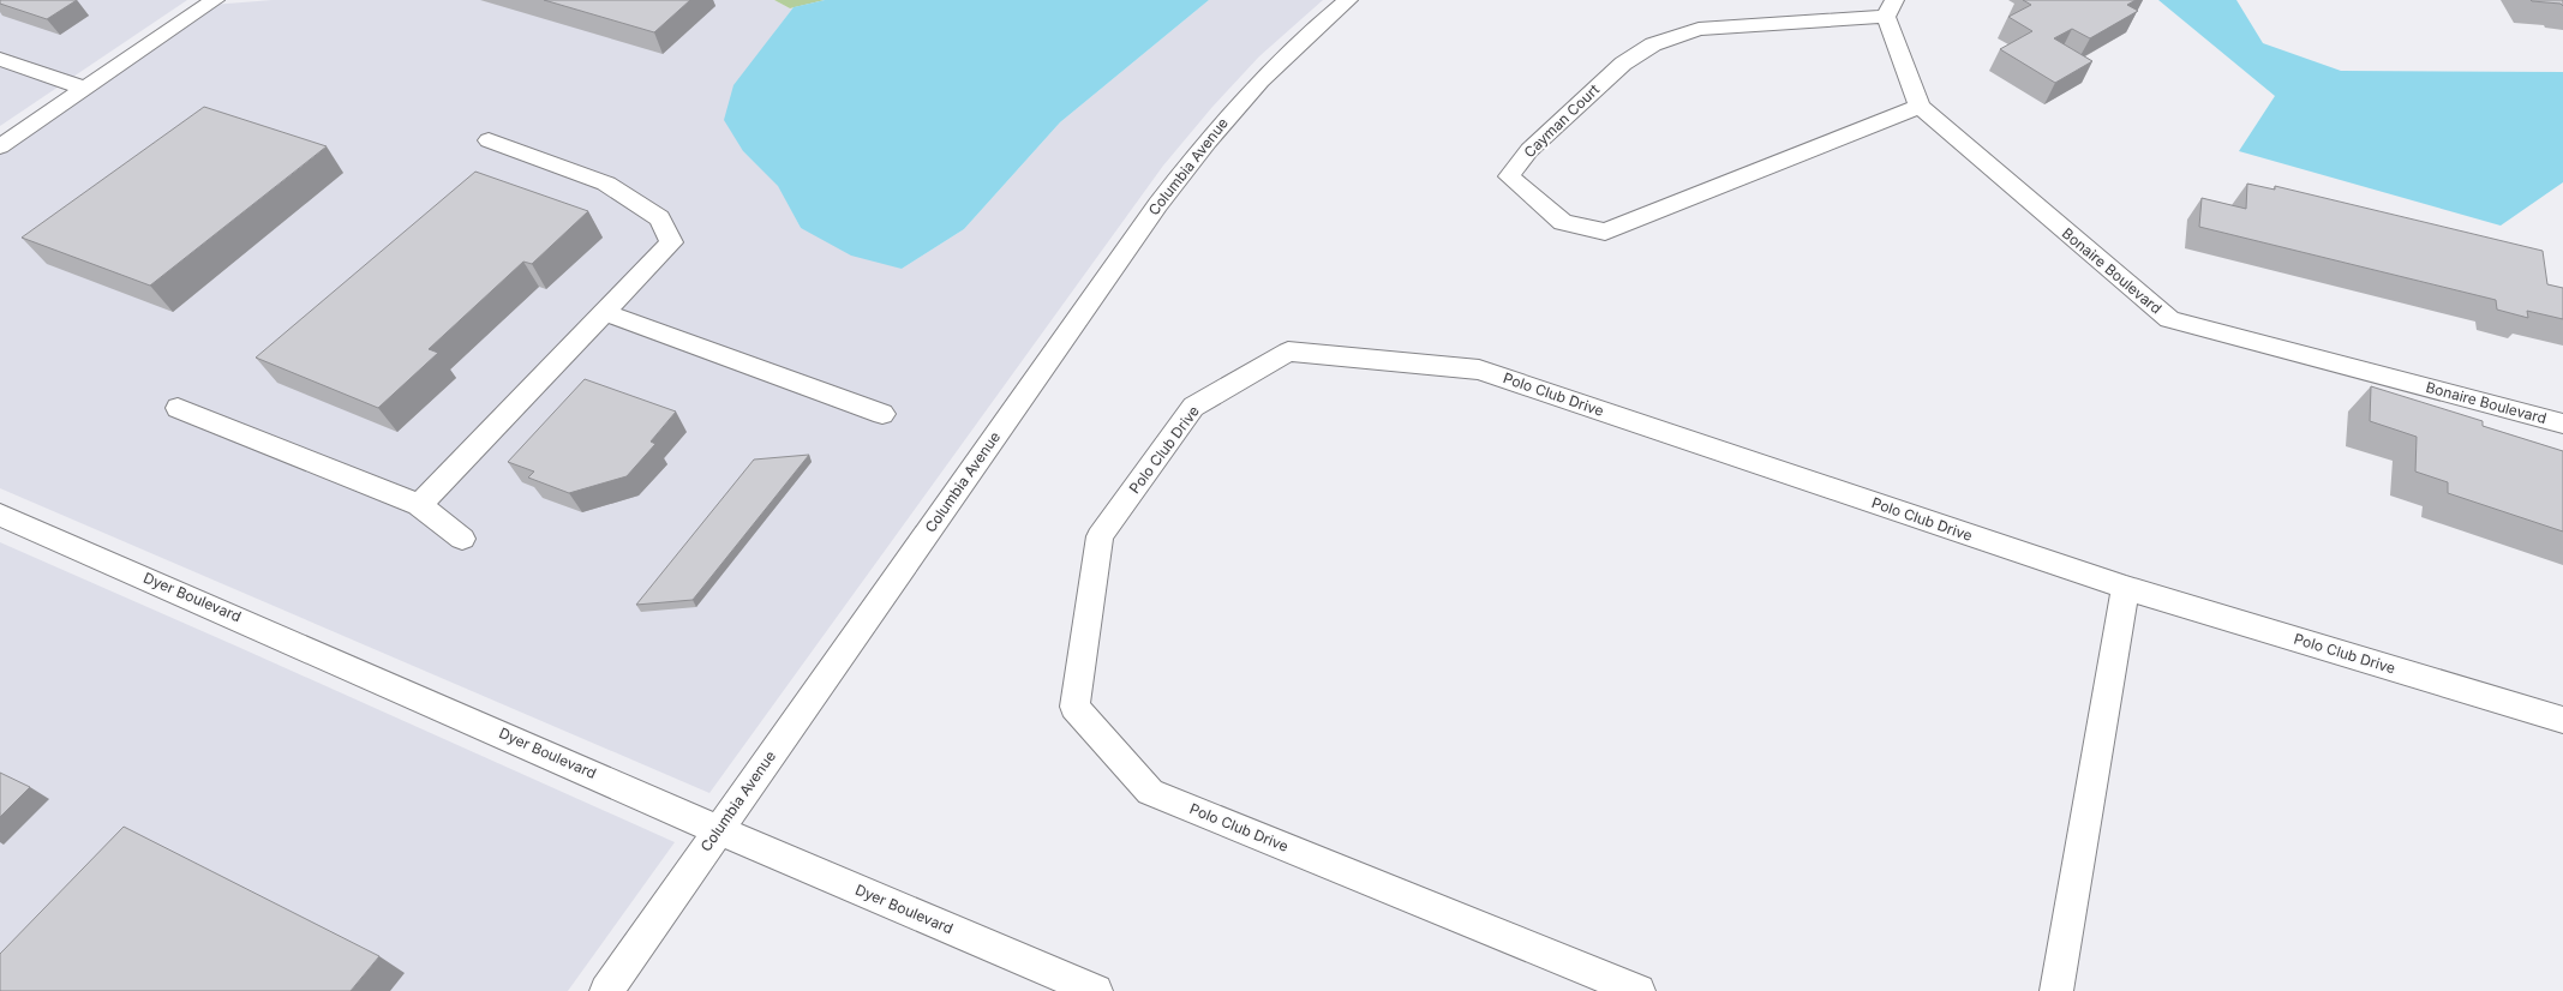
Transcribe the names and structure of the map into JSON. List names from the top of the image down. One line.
{"streets":{"street":["Cayman Court","Columbia Avenue","Bonaire Boulevard","Polo Club Drive","Dyer Boulevard"]},"crossings":[["Cayman Court","Bonaire Boulevard"],["Columbia Avenue","Dyer Boulevard"]]}
